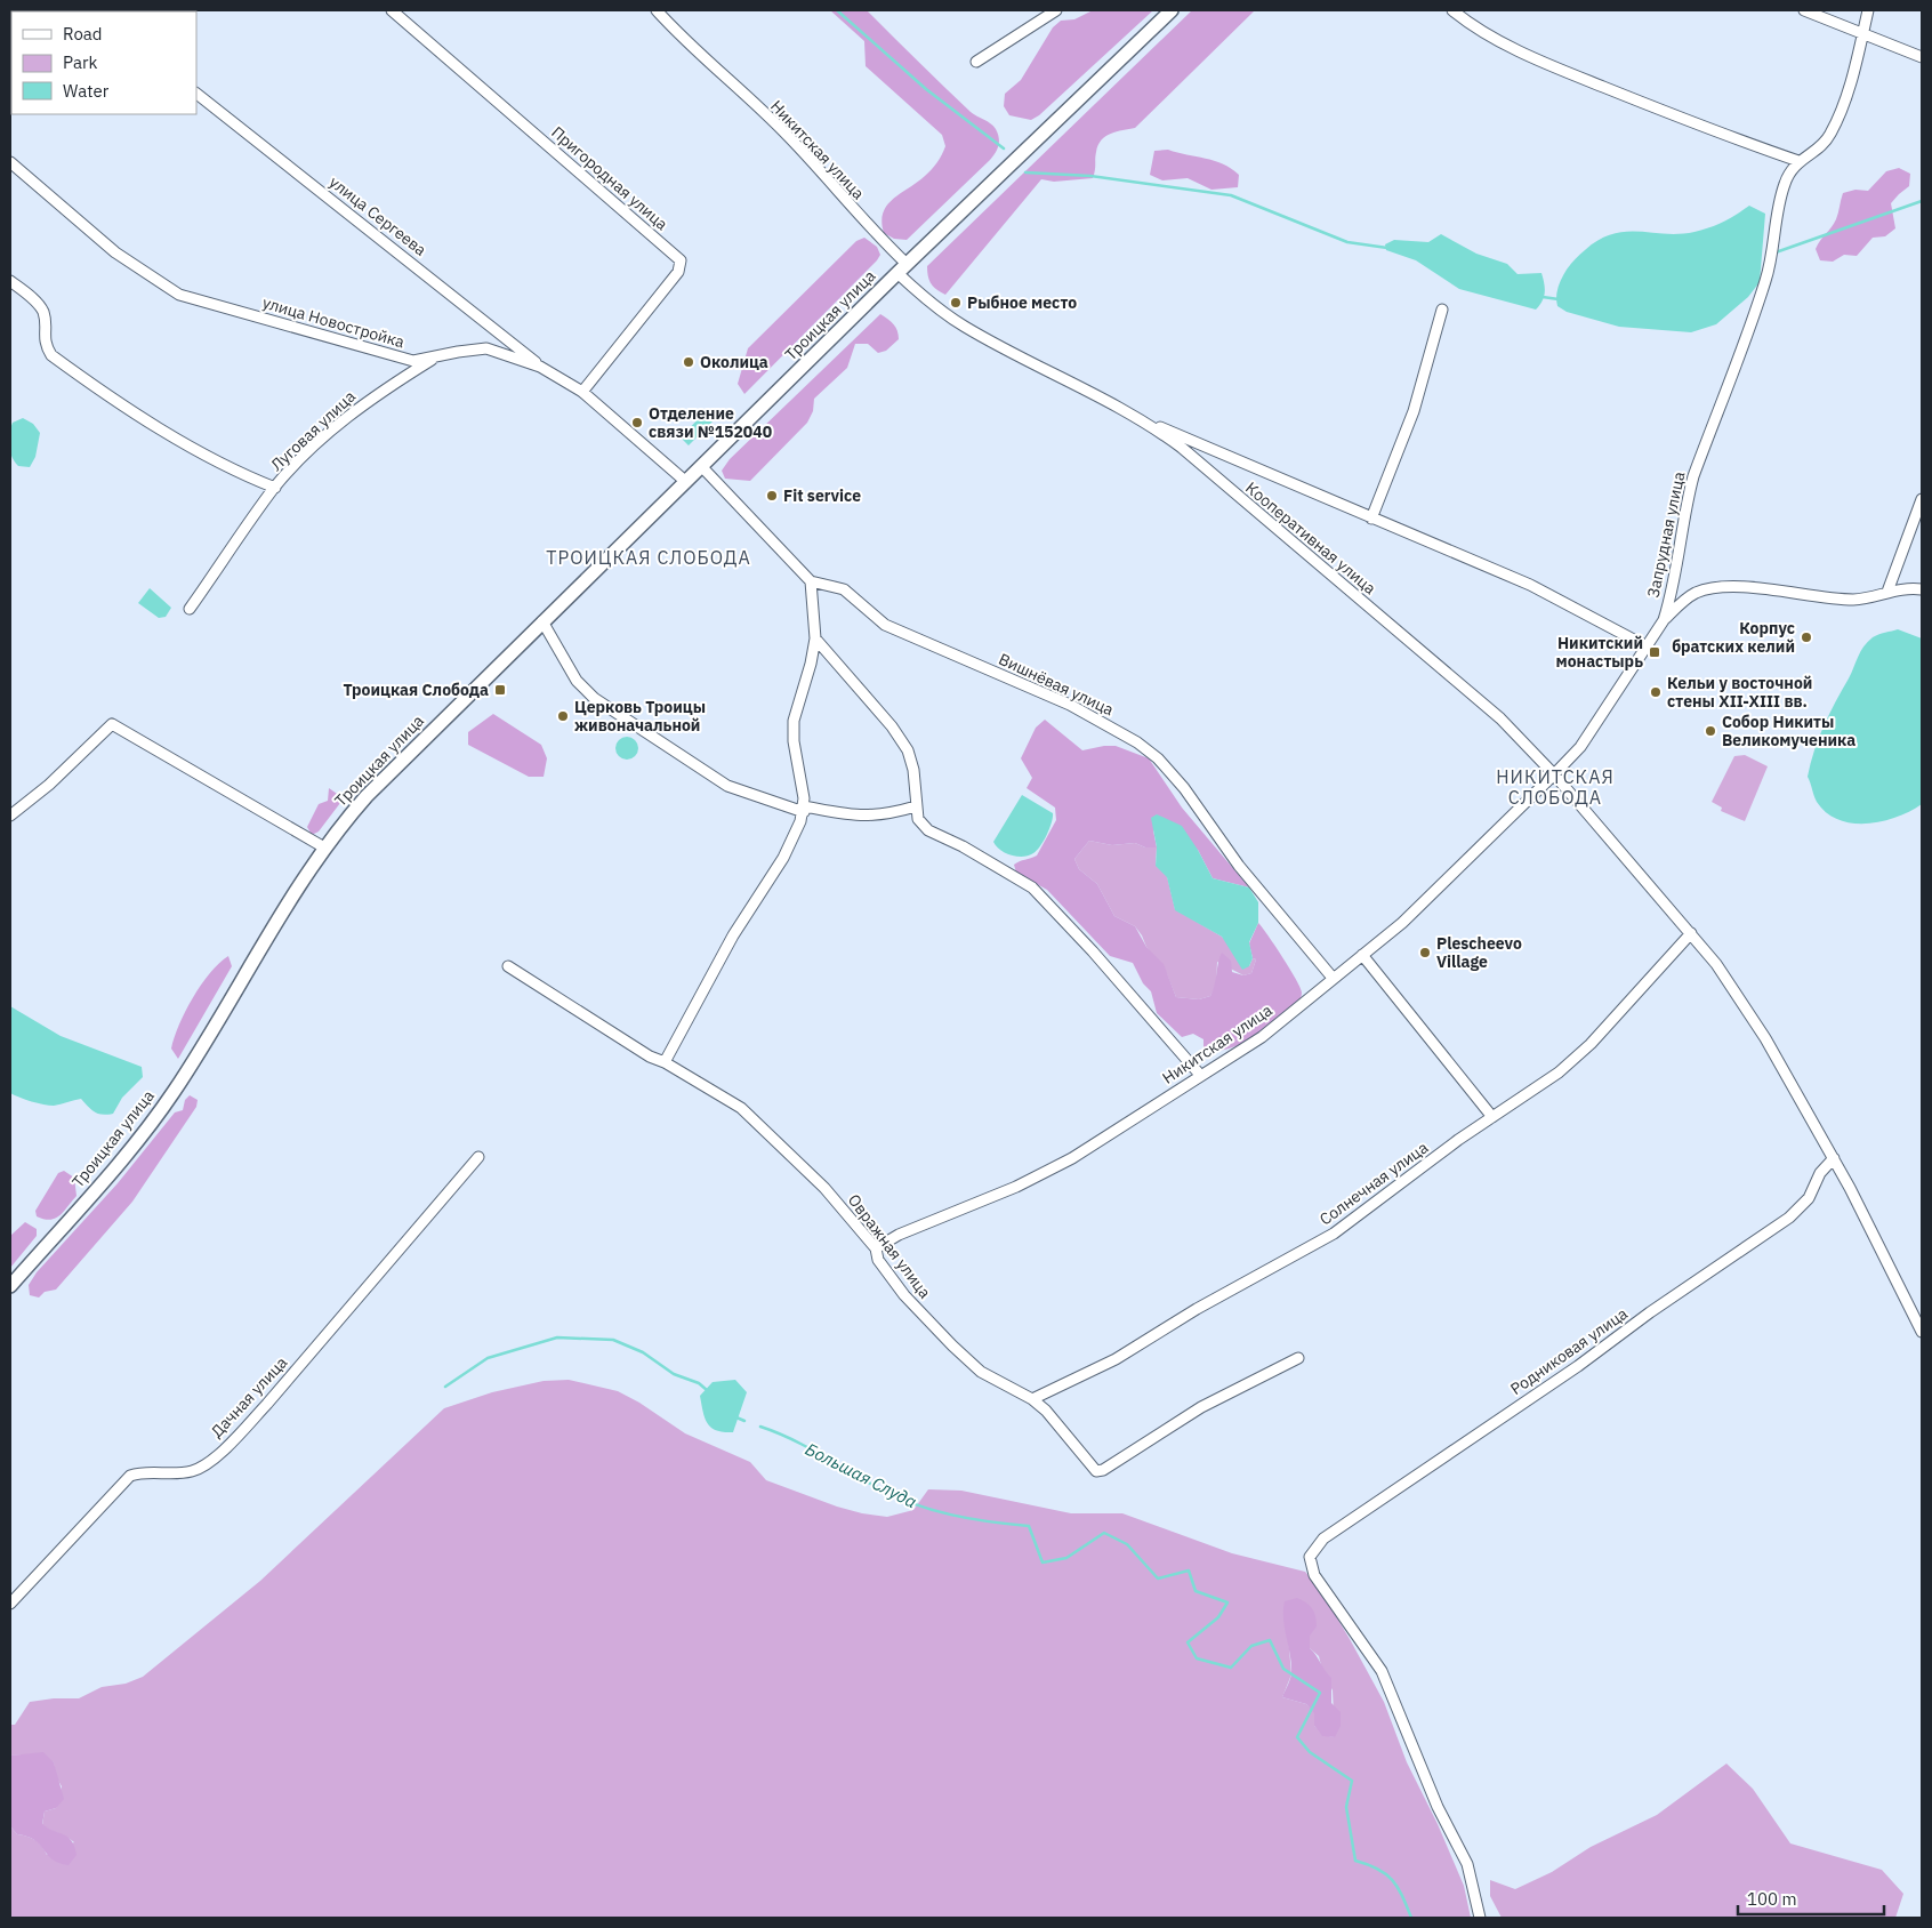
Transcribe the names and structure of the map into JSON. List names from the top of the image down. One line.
{"streets":{"main road":["Троицкая улица"],"street":["Никитская улица","Пригородная улица","улица Сергеева","улица Новостройка","Луговая улица","Запрудная улица","Кооперативная улица","Вишнёвая улица","Солнечная улица","Овражная улица","Родниковая улица","Дачная улица"]},"crossings":[["Никитская улица","Троицкая улица"],["Никитская улица","Запрудная улица"],["Никитская улица","Кооперативная улица"],["Никитская улица","Вишнёвая улица"],["Никитская улица","Овражная улица"],["Пригородная улица","улица Новостройка"],["улица Сергеева","улица Новостройка"],["Троицкая улица","улица Новостройка"],["Троицкая улица","Кооперативная улица"],["улица Новостройка","Луговая улица"],["Запрудная улица","Кооперативная улица"],["Кооперативная улица","Солнечная улица"],["Кооперативная улица","Родниковая улица"],["Солнечная улица","Овражная улица"]],"districts":["ТРОИЦКАЯ СЛОБОДА","НИКИТСКАЯ СЛОБОДА"],"water":["Большая Слуда"],"places":{"other":["Рыбное место","Околица","Отделение связи №152040","Fit service","Корпус братских келий","Кельи у восточной стены XII-XIII вв.","Церковь Троицы живоначальной","Собор Никиты Великомученика","Plescheevo Village"],"transit":["Никитский монастырь","Троицкая Слобода"]},"legend":["Road","Park","Water"],"scale_bar":"100 m"}
